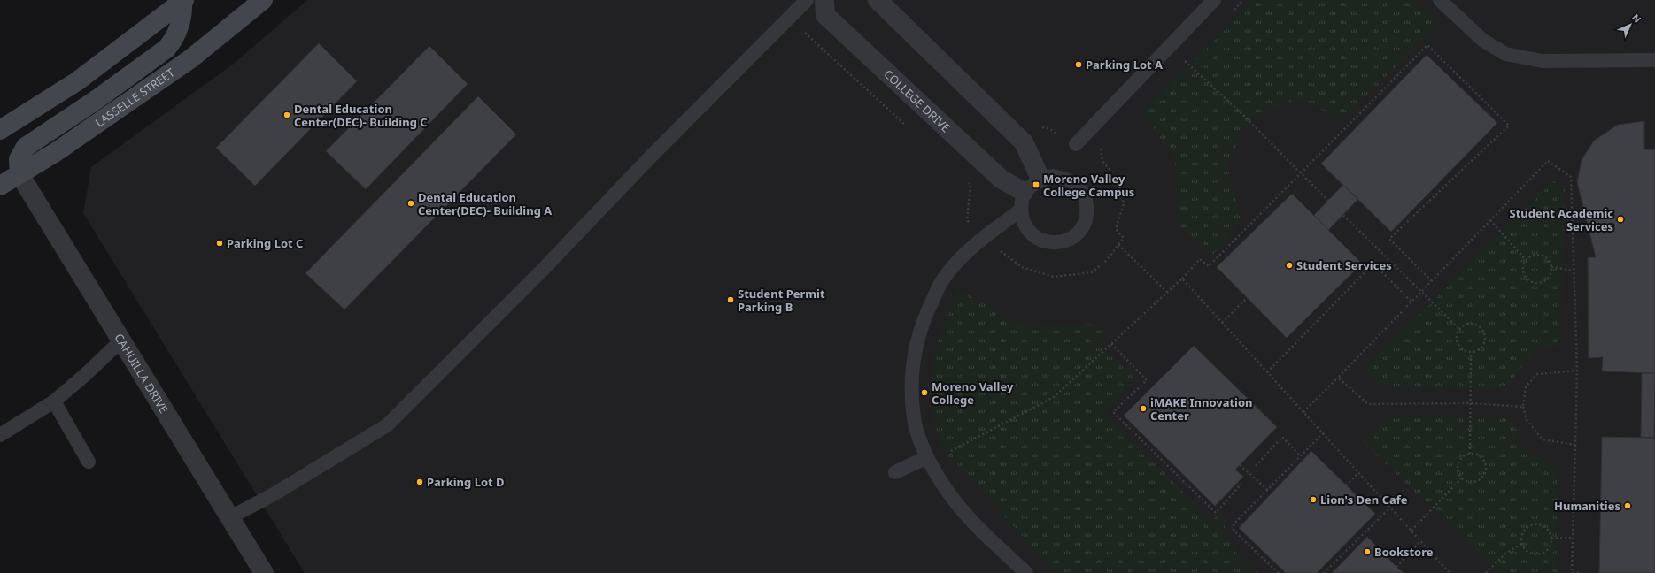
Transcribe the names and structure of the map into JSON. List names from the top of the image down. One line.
{"streets":{"main road":["LASSELLE STREET"],"street":["COLLEGE DRIVE","CAHUILLA DRIVE"]},"crossings":[["LASSELLE STREET","CAHUILLA DRIVE"]],"places":{"other":["Parking Lot A","Dental Education Center(DEC)- Building C","Dental Education Center(DEC)- Building A","Student Academic Services","Parking Lot C","Student Services","Student Permit Parking B","Moreno Valley College","iMAKE Innovation Center","Parking Lot D","Lion's Den Cafe","Humanities","Bookstore"],"transit":["Moreno Valley College Campus"]},"north":"top right"}
